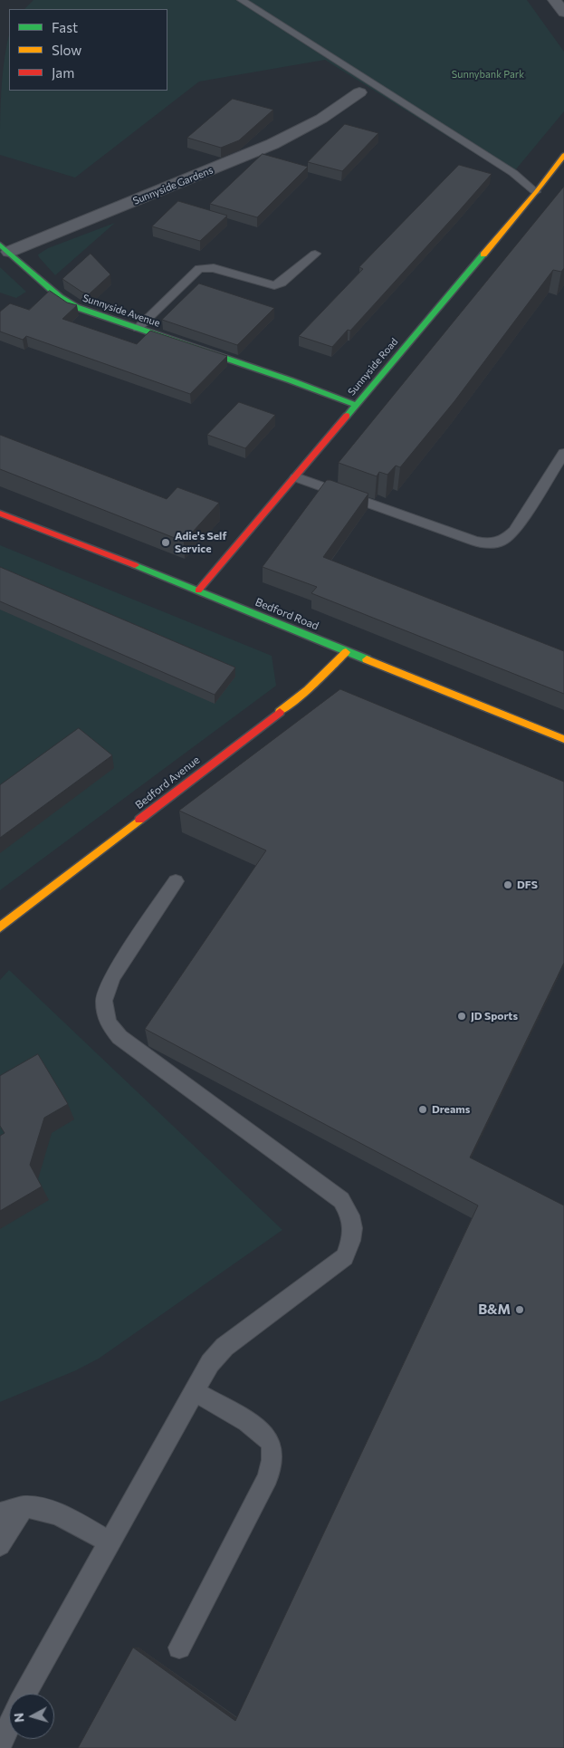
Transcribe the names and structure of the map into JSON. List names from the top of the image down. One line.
{"streets":{"street":["Sunnyside Gardens","Sunnyside Avenue","Sunnyside Road","Bedford Road","Bedford Avenue"]},"crossings":[["Sunnyside Gardens","Sunnyside Avenue"],["Sunnyside Avenue","Sunnyside Road"],["Sunnyside Road","Bedford Road"],["Bedford Road","Bedford Avenue"]],"parks":["Sunnybank Park"],"places":["Adie's Self Service","DFS","JD Sports","Dreams","B&M"],"legend":["Fast","Slow","Jam"],"north":"left"}
